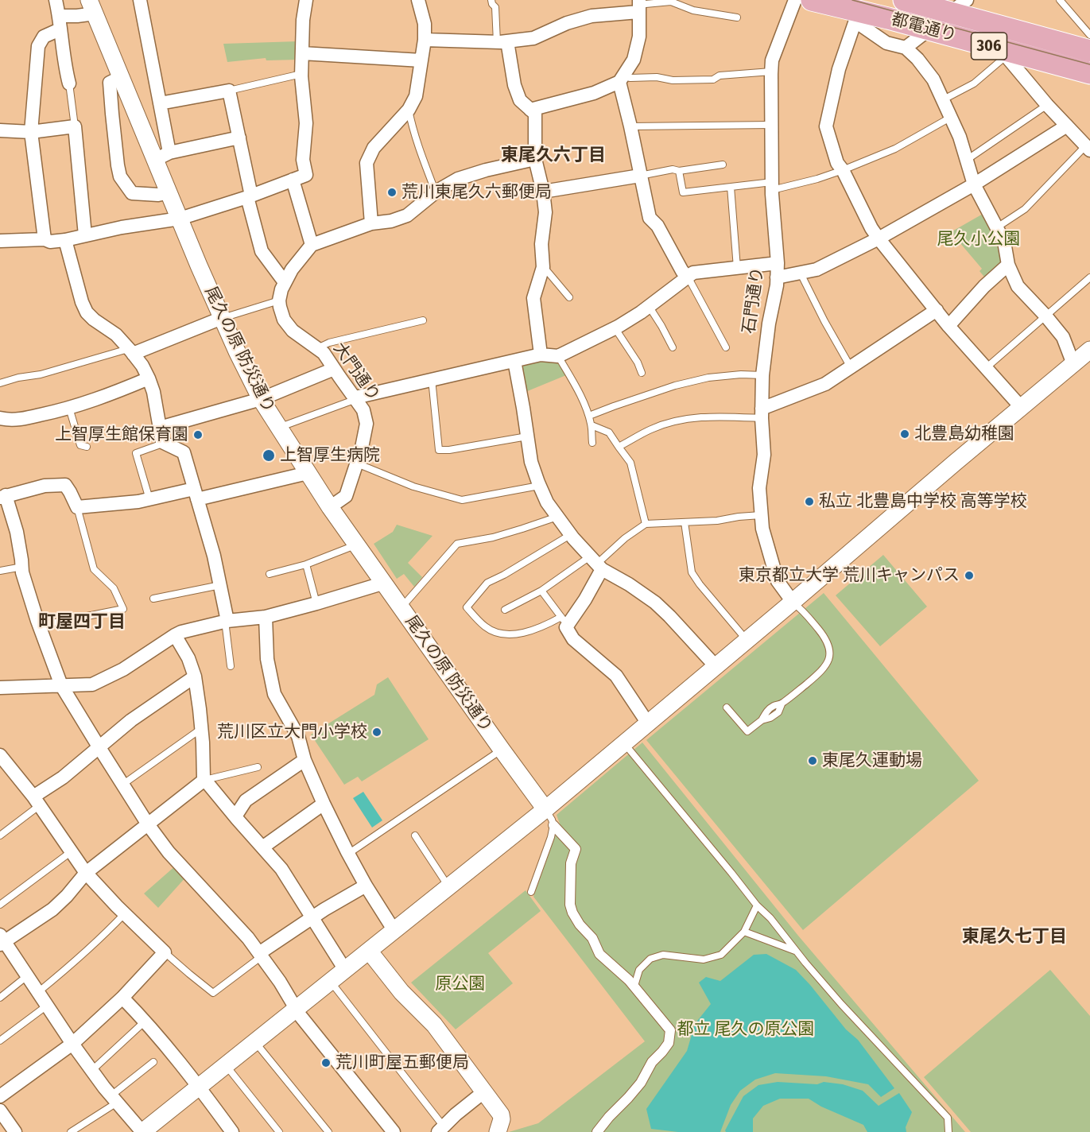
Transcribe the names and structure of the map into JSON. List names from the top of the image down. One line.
{"streets":{"main road":["都電通り","306"],"street":["石門通り","尾久の原 防災通り","大門通り"]},"crossings":[["尾久の原 防災通り","大門通り"]],"districts":["東尾久六丁目","町屋四丁目","東尾久七丁目"],"parks":["尾久小公園","原公園","都立 尾久の原公園"],"places":["荒川東尾久六郵便局","北豊島幼稚園","上智厚生館保育園","上智厚生病院","私立 北豊島中学校 高等学校","東京都立大学 荒川キャンパス","荒川区立大門小学校","東尾久運動場","荒川町屋五郵便局"]}
